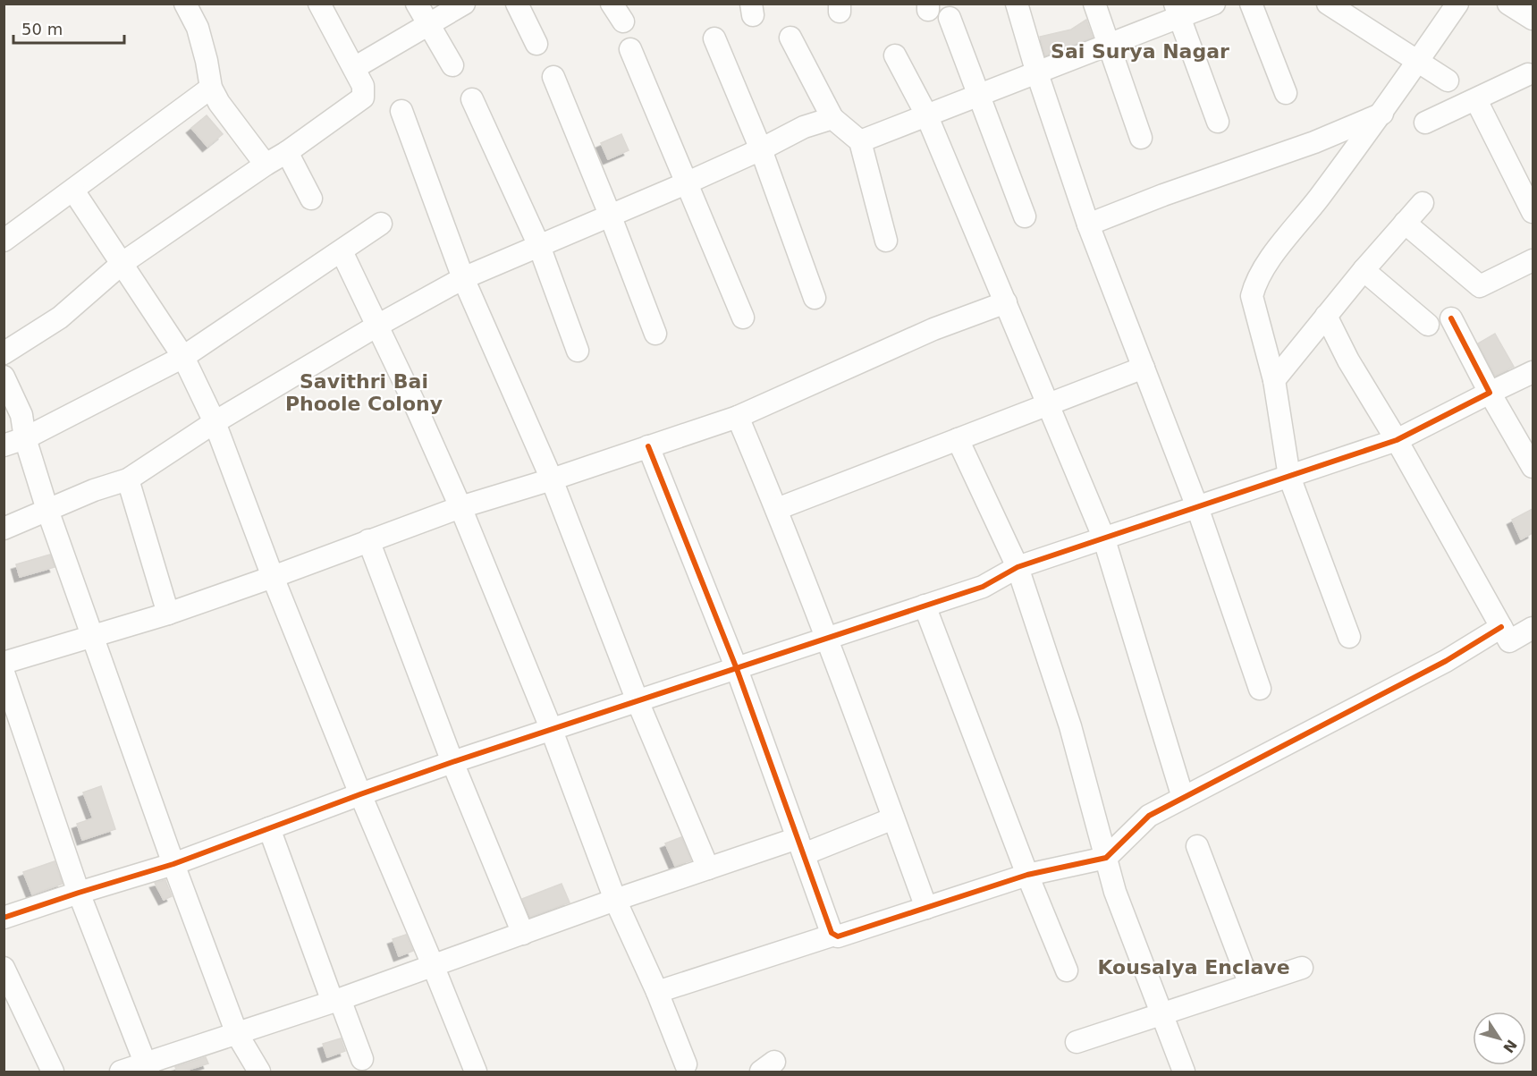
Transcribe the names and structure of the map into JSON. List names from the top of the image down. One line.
{"districts":["Sai Surya Nagar","Savithri Bai Phoole Colony","Kousalya Enclave"],"scale_bar":"50 m","north":"bottom right"}
